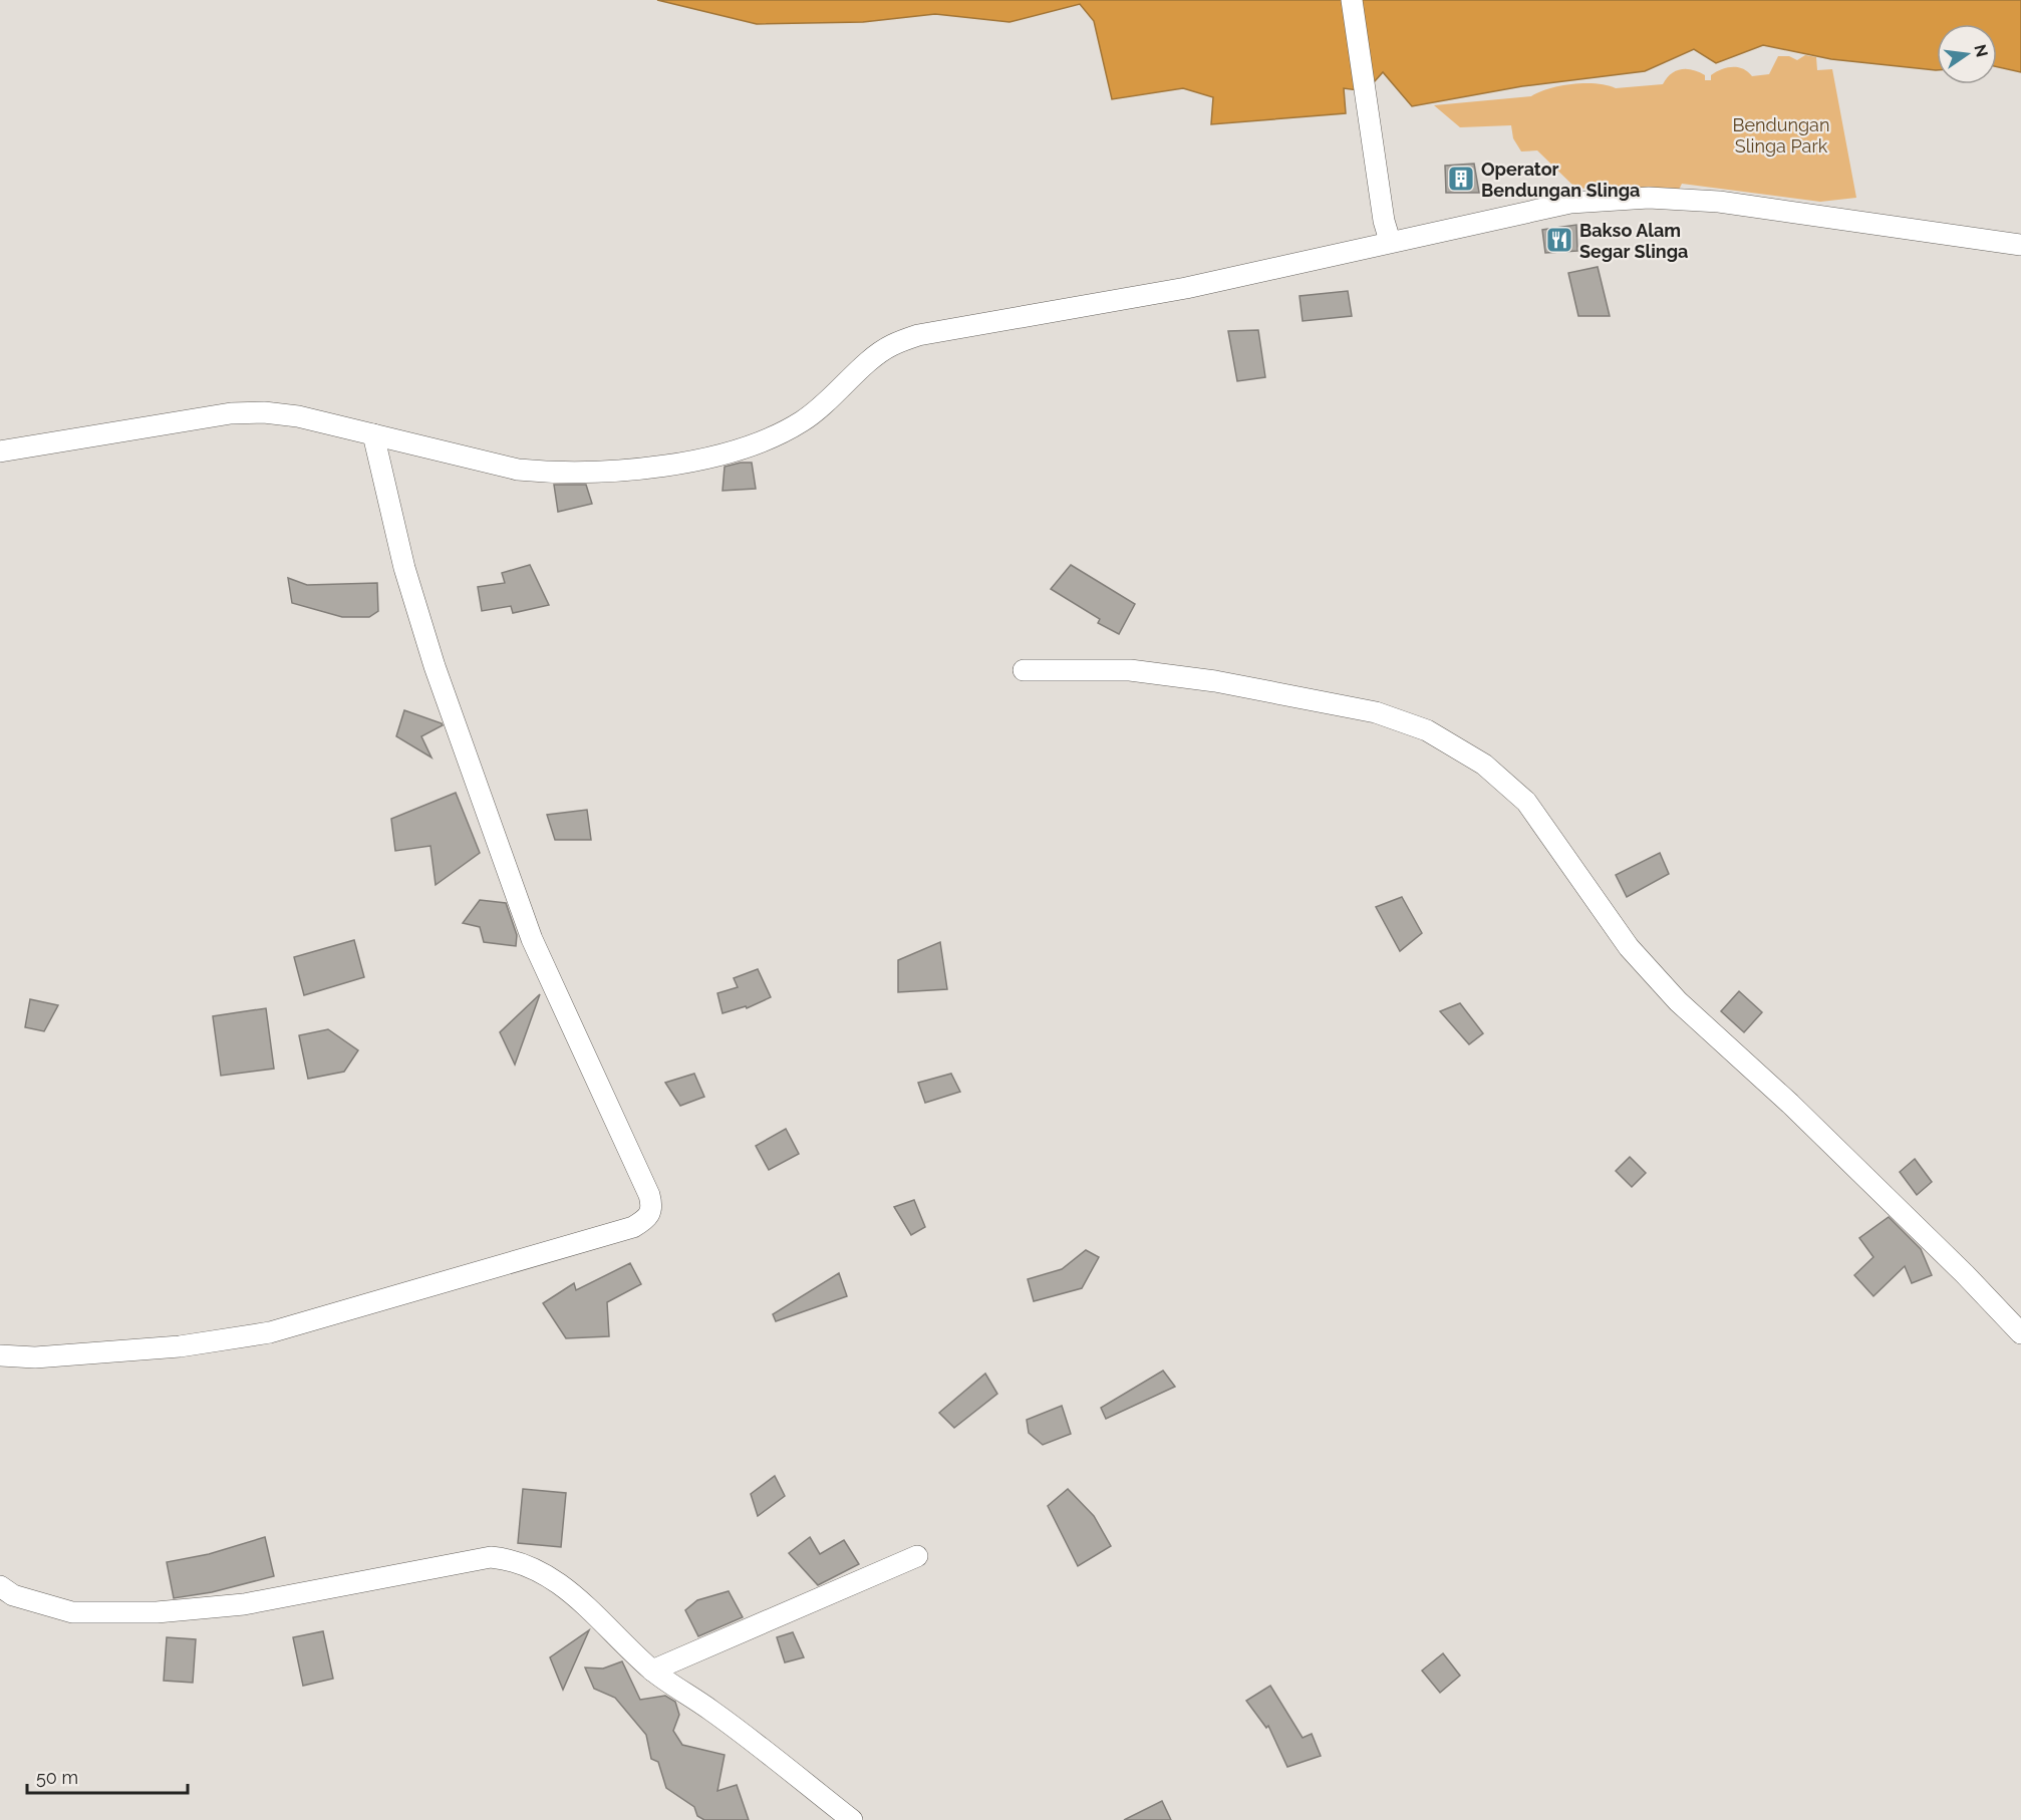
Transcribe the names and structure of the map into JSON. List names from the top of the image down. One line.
{"parks":["Bendungan Slinga Park"],"places":{"building":["Operator Bendungan Slinga"],"restaurant":["Bakso Alam Segar Slinga"]},"scale_bar":"50 m","north":"right"}
